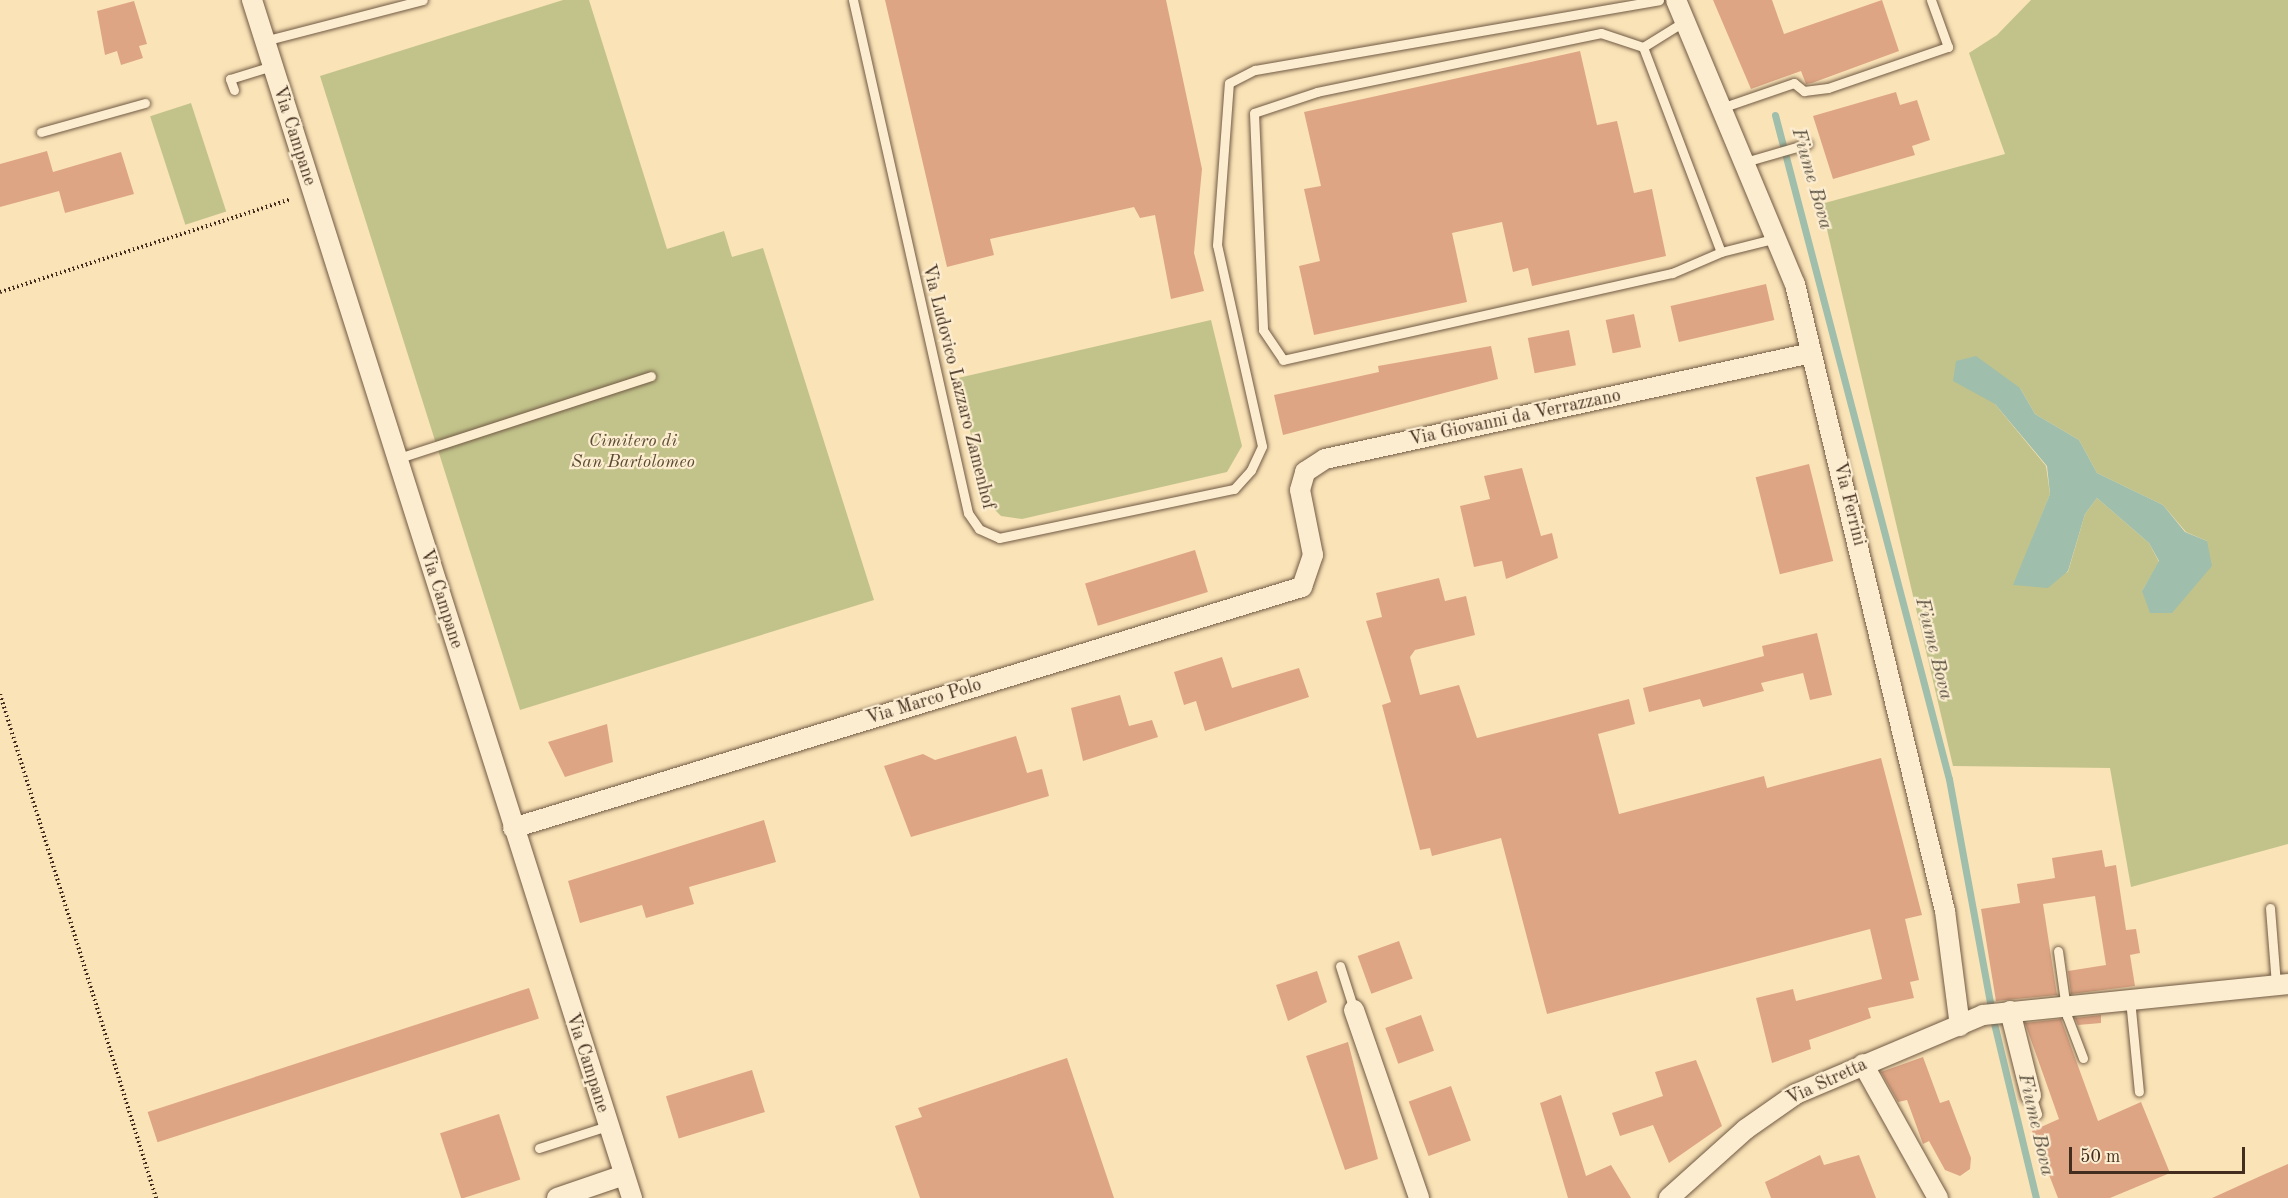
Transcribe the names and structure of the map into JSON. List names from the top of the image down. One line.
{"streets":{"street":["Via Campane","Via Giovanni da Verrazzano","Via Ferrini","Via Marco Polo","Via Stretta"],"lane":["Via Ludovico Lazzaro Zamenhof"]},"crossings":[["Via Campane","Via Marco Polo"],["Via Giovanni da Verrazzano","Via Ferrini"],["Via Giovanni da Verrazzano","Via Marco Polo"],["Via Ferrini","Via Stretta"]],"water":["Fiume Bova"],"parks":["Cimitero di San Bartolomeo"],"scale_bar":"50 m"}
